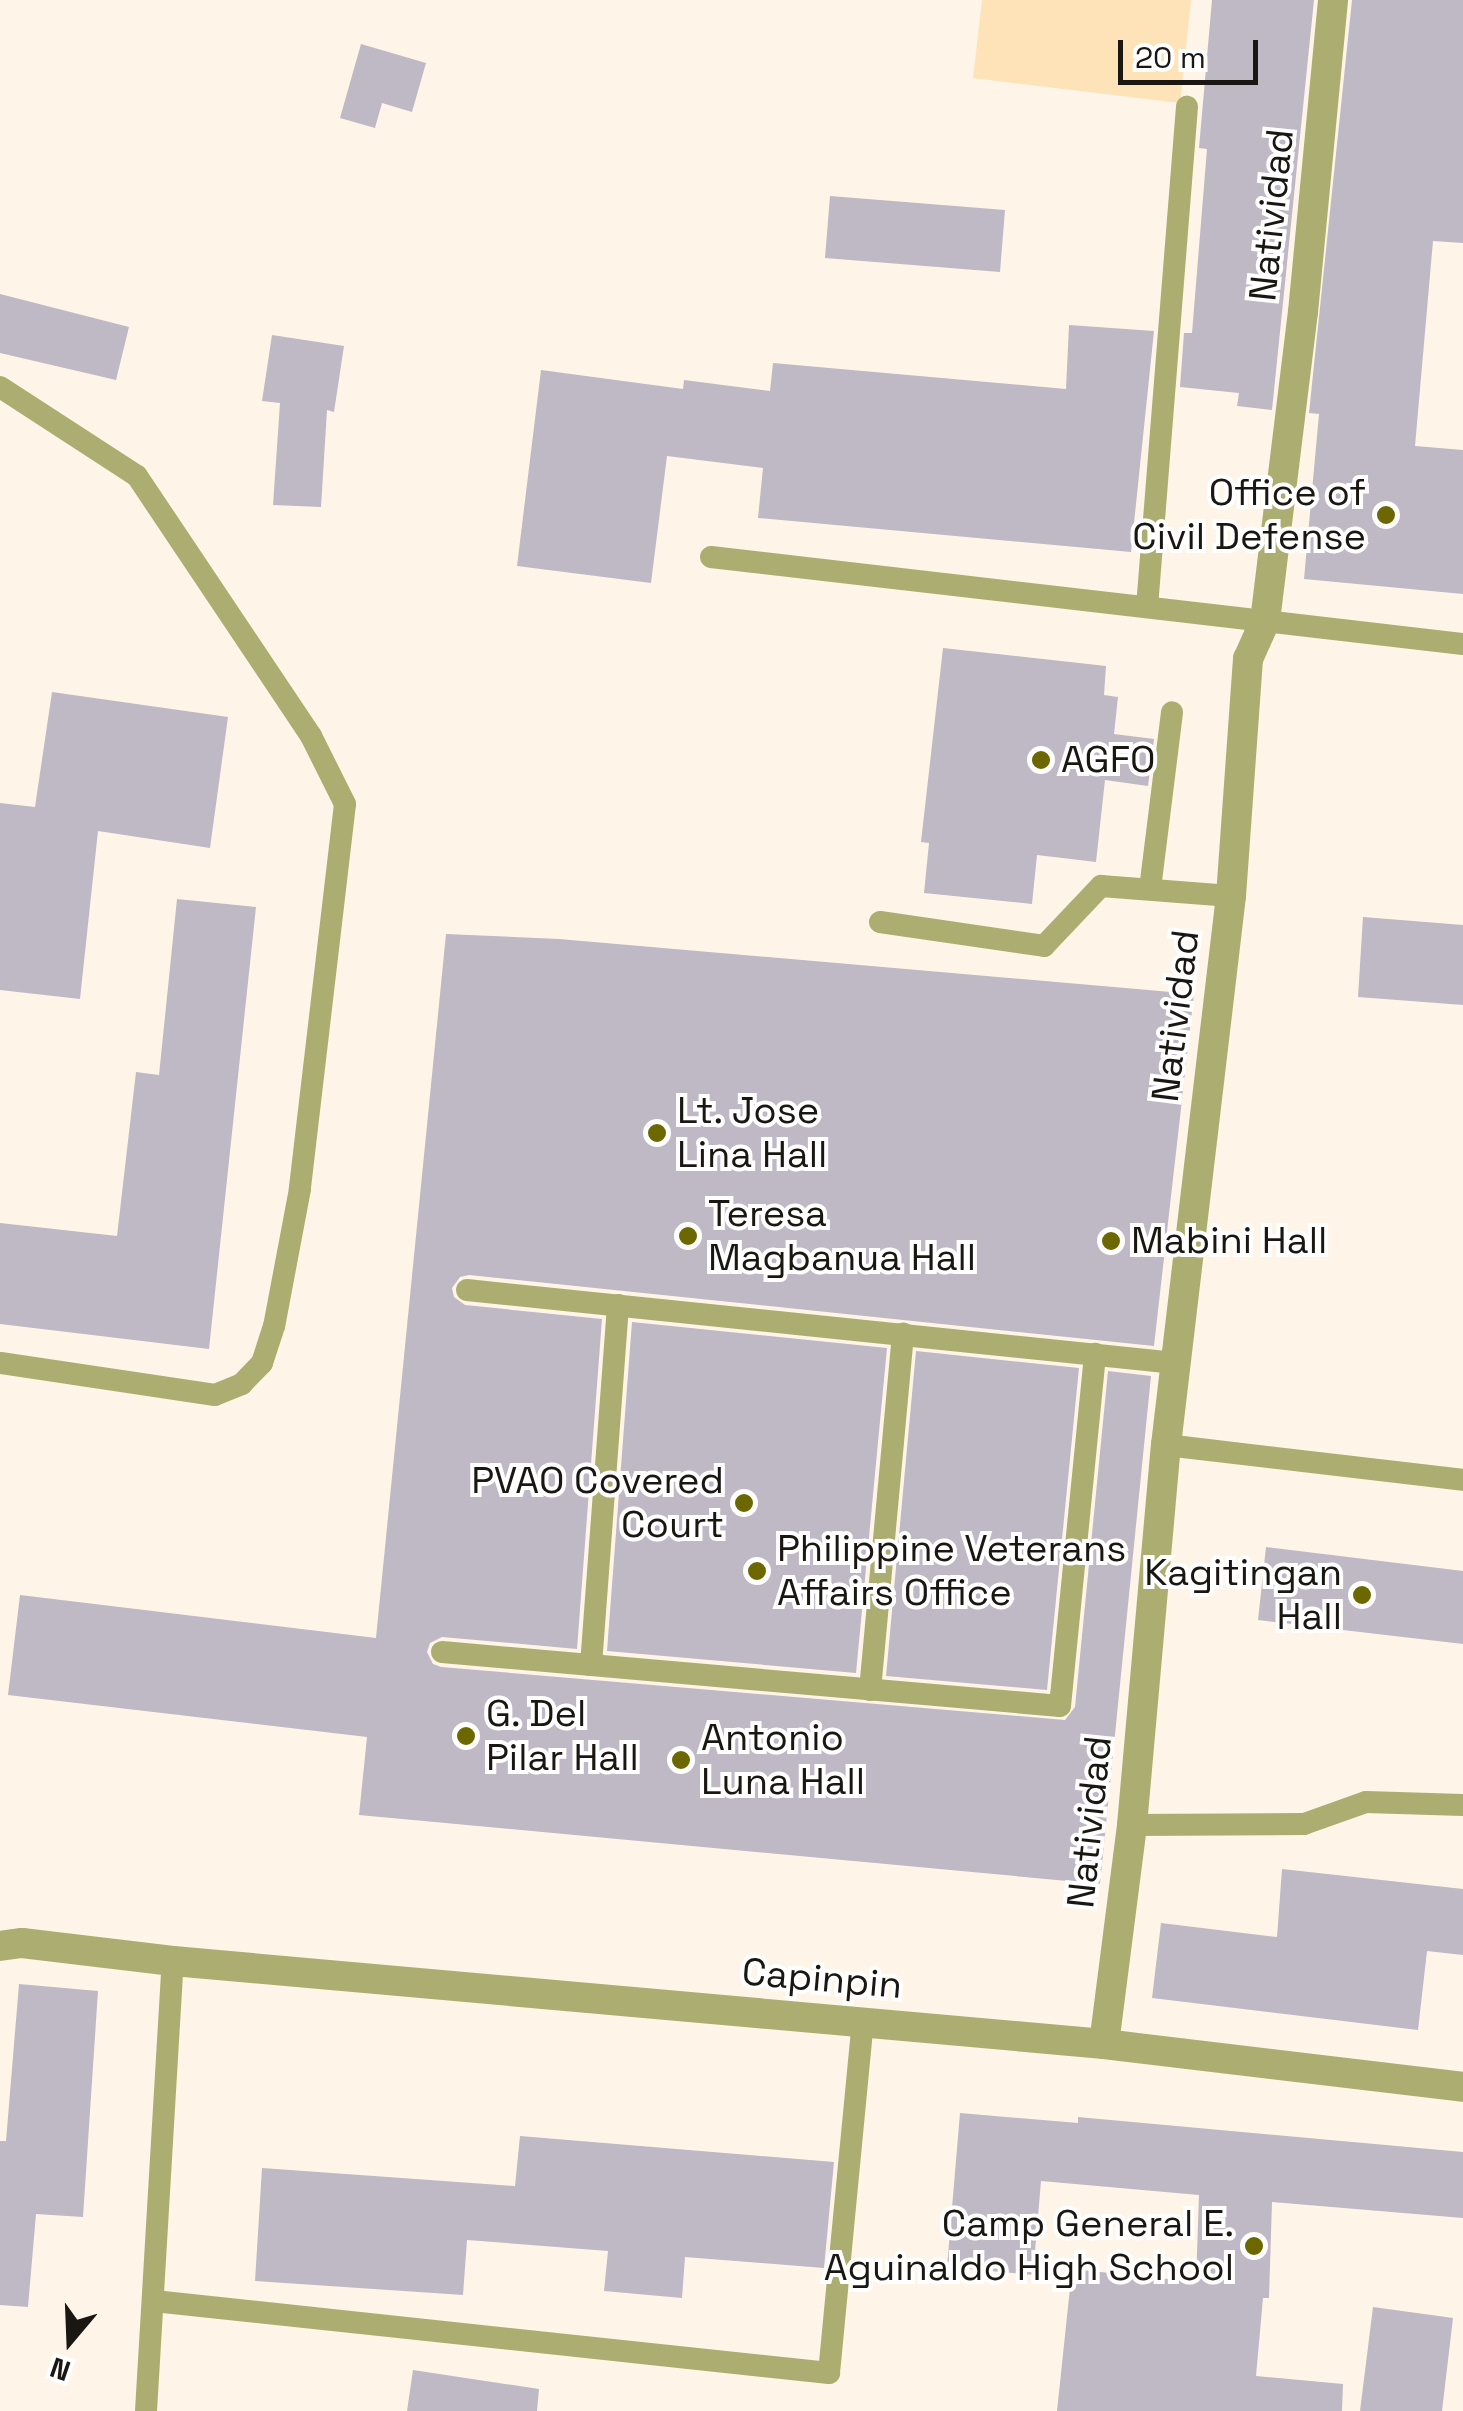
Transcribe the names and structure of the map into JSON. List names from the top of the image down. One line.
{"streets":{"street":["Natividad","Capinpin"]},"crossings":[["Natividad","Capinpin"]],"places":["Office of Civil Defense","AGFO","Lt. Jose Lina Hall","Teresa Magbanua Hall","Mabini Hall","PVAO Covered Court","Philippine Veterans Affairs Office","Kagitingan Hall","G. Del Pilar Hall","Antonio Luna Hall","Camp General E. Aguinaldo High School"],"scale_bar":"20 m","north":"bottom"}
